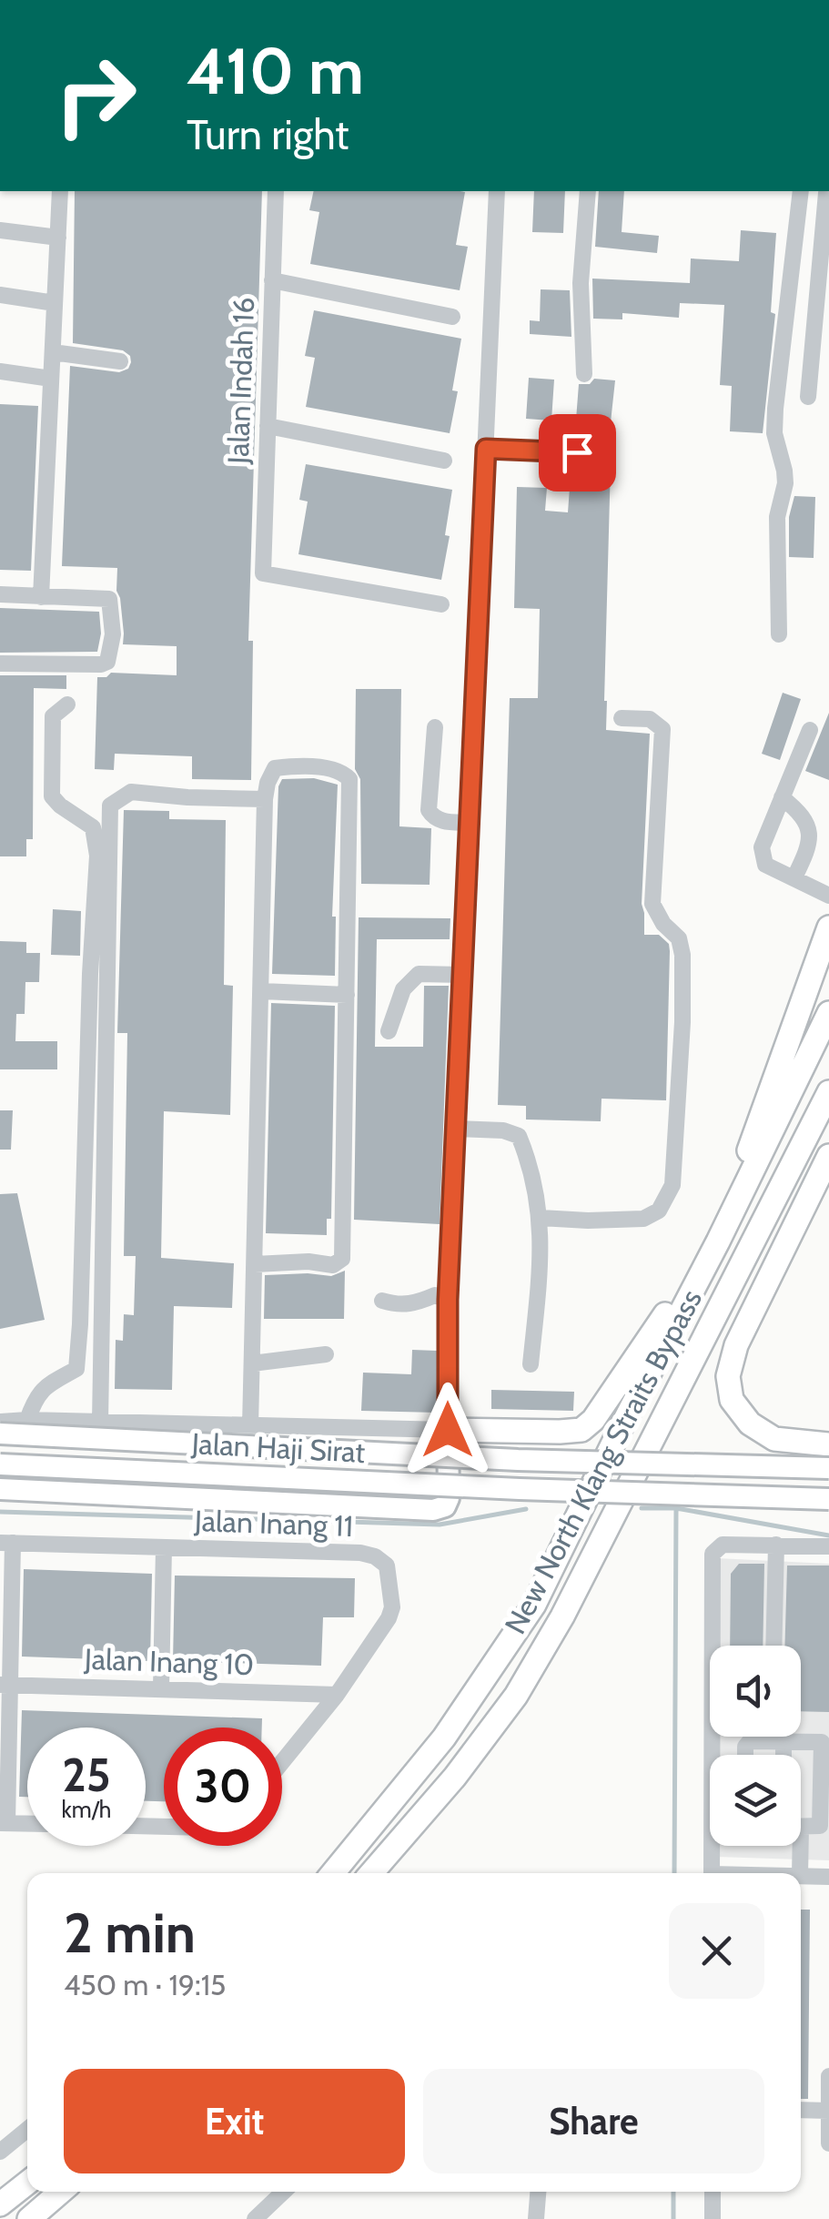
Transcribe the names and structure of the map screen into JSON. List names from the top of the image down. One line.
{"streets":{"highway":["New North Klang Straits Bypass"],"main road":["Jalan Haji Sirat"],"street":["Jalan Indah 16","Jalan Inang 11","Jalan Inang 10"]},"crossings":[["Jalan Inang 11","Jalan Inang 10"]],"page":{"turn":["410 m","Turn right"],"speed":"25 km/h","limit":"30","heading":["2 min","450 m · 19:15"],"buttons":["Exit","Share"]}}
